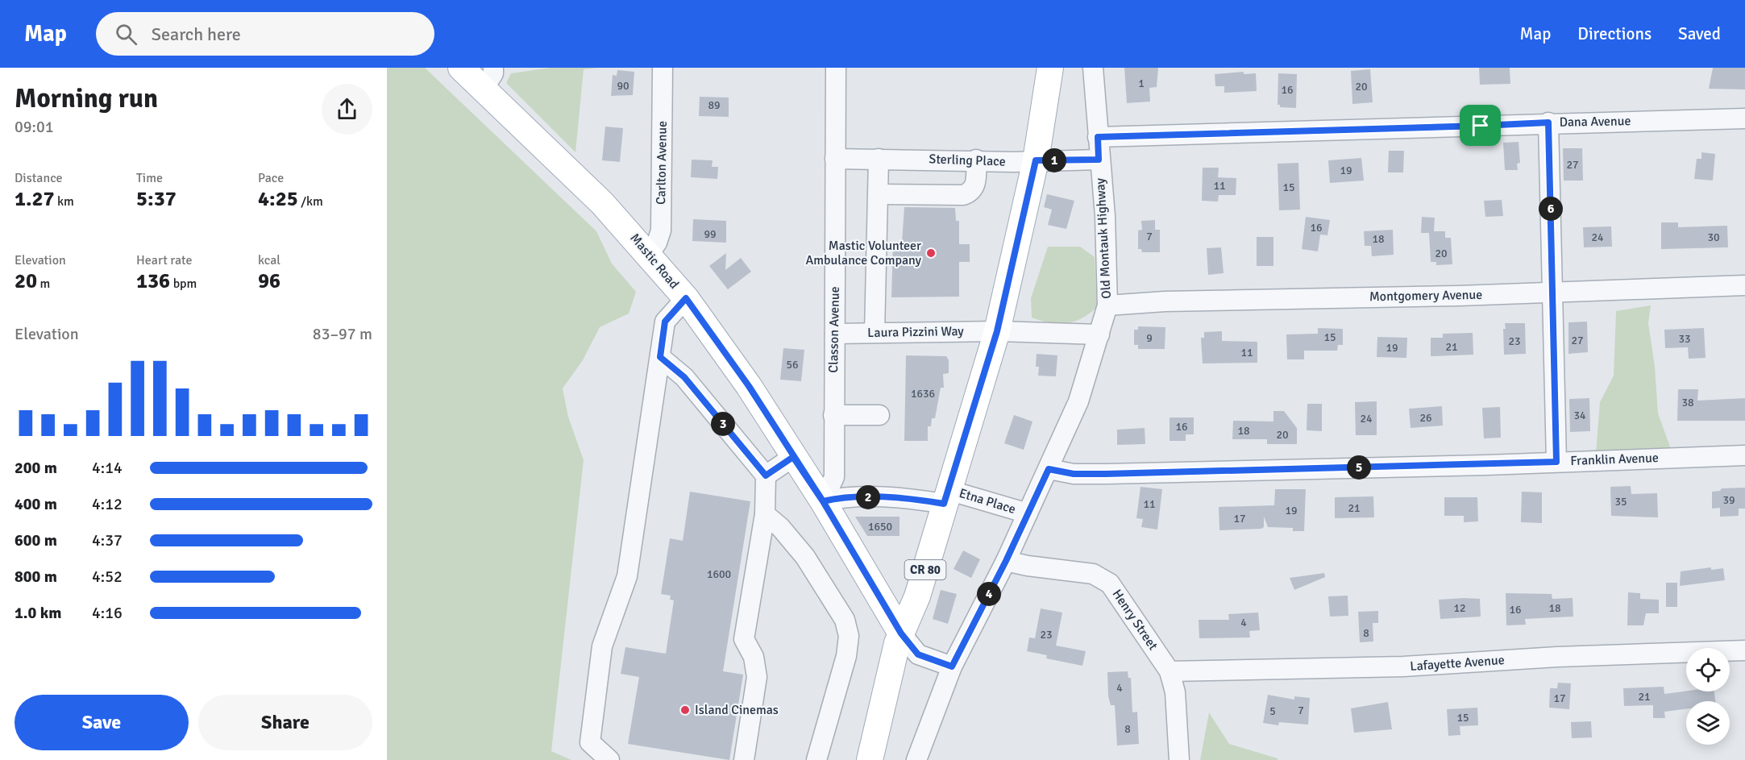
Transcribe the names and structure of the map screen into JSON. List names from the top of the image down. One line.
{"streets":{"main road":["Mastic Road","CR 80"],"street":["Dana Avenue","Sterling Place","Carlton Avenue","Old Montauk Highway","Montgomery Avenue","Classon Avenue","Laura Pizzini Way","Franklin Avenue","Etna Place","Henry Street","Lafayette Avenue"]},"crossings":[["Dana Avenue","Old Montauk Highway"],["Sterling Place","Old Montauk Highway"],["Sterling Place","Classon Avenue"],["Sterling Place","CR 80"],["Carlton Avenue","Mastic Road"],["Old Montauk Highway","Montgomery Avenue"],["Old Montauk Highway","Franklin Avenue"],["Old Montauk Highway","Etna Place"],["Old Montauk Highway","Henry Street"],["Mastic Road","Classon Avenue"],["Mastic Road","Etna Place"],["Mastic Road","CR 80"],["Classon Avenue","Laura Pizzini Way"],["Classon Avenue","Etna Place"],["Laura Pizzini Way","CR 80"],["Etna Place","CR 80"],["Henry Street","Lafayette Avenue"]],"places":["Mastic Volunteer Ambulance Company","Island Cinemas"],"house_numbers":["1","90","20","16","89","27","19","11","15","16","99","7","24","30","18","20","15","9","33","27","23","21","19","11","56","1636","38","34","26","24","16","18","20","39","35","11","21","19","17","1650","1600","12","18","16","4","8","23","4","21","17","7","5","15","8"],"page":{"header":"Map","search":"Search here","nav":["Map","Directions","Saved"],"heading":["Morning run","09:01"],"pins":["1","6","3","5","2","4"],"stats":[["Distance","1.27 km"],["Time","5:37"],["Pace","4:25 /km"],["Elevation","20 m"],["Heart rate","136 bpm"],["kcal","96"]],"chart":["Elevation","83–97 m"],"list":[{"name":"200 m","note":"4:14"},{"name":"400 m","note":"4:12"},{"name":"600 m","note":"4:37"},{"name":"800 m","note":"4:52"},{"name":"1.0 km","note":"4:16"}],"buttons":["Save","Share"]}}
